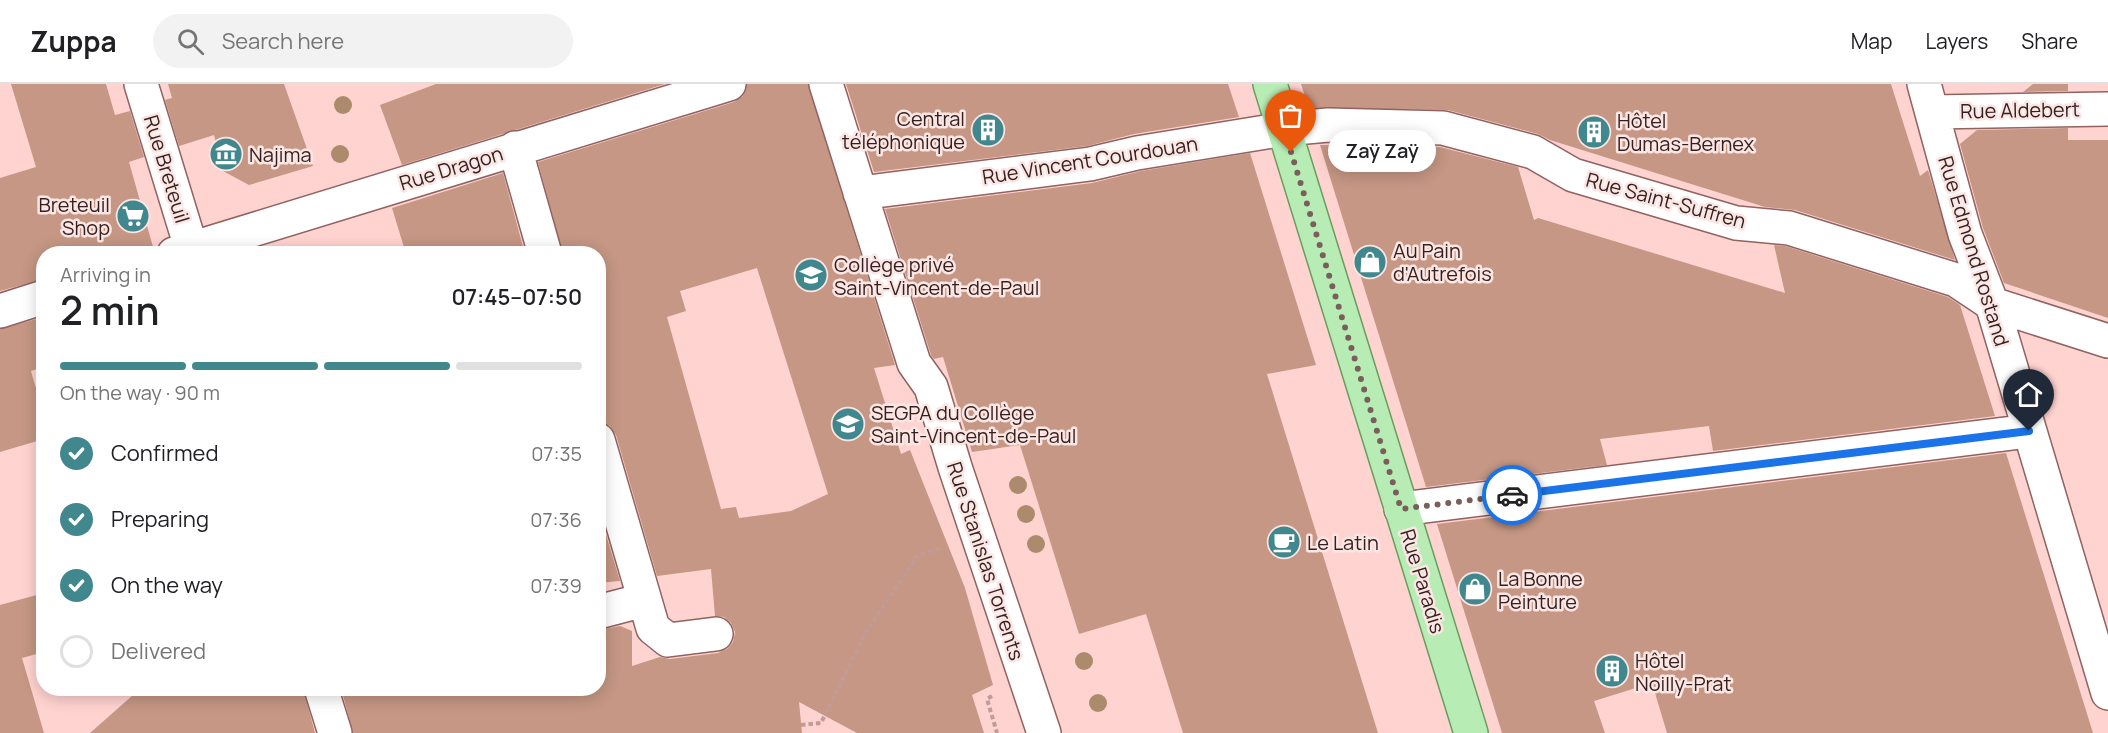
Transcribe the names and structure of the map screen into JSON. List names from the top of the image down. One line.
{"streets":{"main road":["Rue Paradis"],"street":["Rue Aldebert","Rue Vincent Courdouan","Rue Dragon","Rue Breteuil","Rue Saint-Suffren","Rue Edmond Rostand","Rue Stanislas Torrents"]},"crossings":[["Rue Aldebert","Rue Edmond Rostand"],["Rue Vincent Courdouan","Rue Saint-Suffren"],["Rue Vincent Courdouan","Rue Stanislas Torrents"],["Rue Vincent Courdouan","Rue Paradis"],["Rue Saint-Suffren","Rue Edmond Rostand"],["Rue Saint-Suffren","Rue Paradis"]],"places":{"building":["Central téléphonique","Hôtel Dumas-Bernex","Hôtel Noilly-Prat"],"other":["Zaÿ Zaÿ"],"museum":["Najima"],"supermarket":["Breteuil Shop"],"shop":["Au Pain d'Autrefois","La Bonne Peinture"],"school or university":["Collège privé Saint-Vincent-de-Paul","SEGPA du Collège Saint-Vincent-de-Paul"],"cafe":["Le Latin"]},"page":{"header":"Zuppa","search":"Search here","nav":["Map","Layers","Share"],"bubble":"Zaÿ Zaÿ","heading":["2 min","Arriving in","07:45–07:50"],"bar":"On the way · 90 m","list":[["Confirmed","07:35"],["Preparing","07:36"],["On the way","07:39"],"Delivered"]}}
